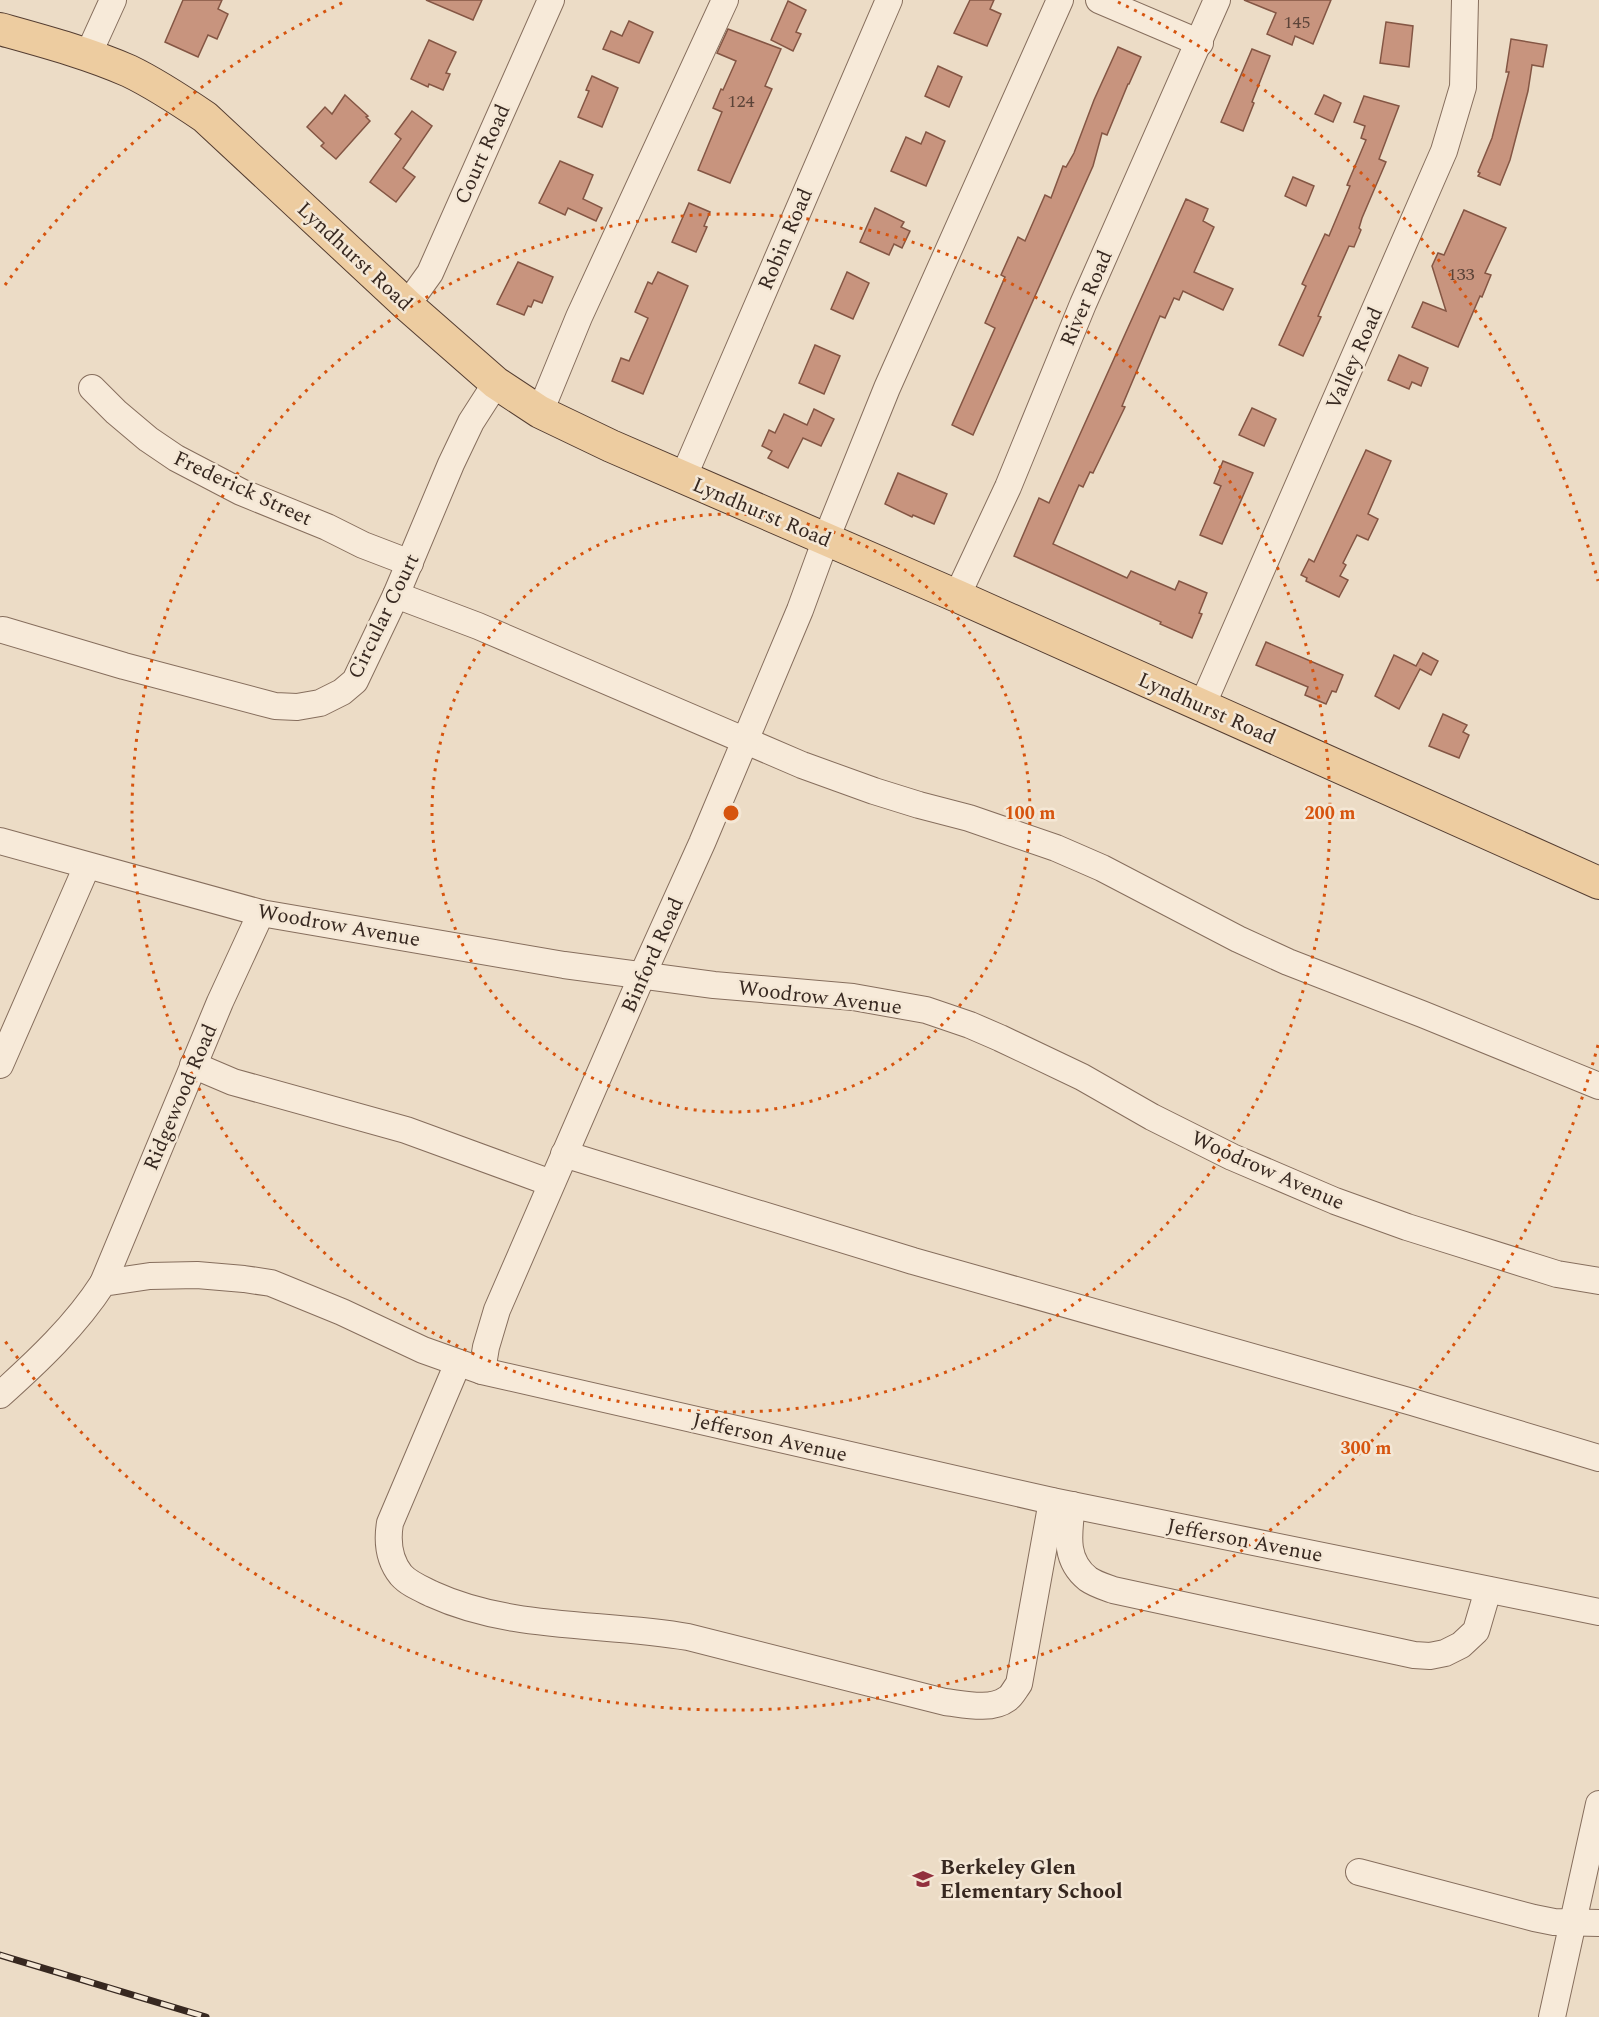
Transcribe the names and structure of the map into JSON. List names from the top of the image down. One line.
{"streets":{"main road":["Lyndhurst Road"],"street":["Court Road","Robin Road","River Road","Valley Road","Frederick Street","Circular Court","Woodrow Avenue","Binford Road","Ridgewood Road","Jefferson Avenue"]},"crossings":[["Court Road","Lyndhurst Road"],["Robin Road","Lyndhurst Road"],["Lyndhurst Road","River Road"],["Lyndhurst Road","Valley Road"],["Lyndhurst Road","Circular Court"],["Lyndhurst Road","Binford Road"],["Frederick Street","Circular Court"],["Woodrow Avenue","Binford Road"],["Woodrow Avenue","Ridgewood Road"],["Binford Road","Jefferson Avenue"],["Ridgewood Road","Jefferson Avenue"]],"places":{"school or university":["Berkeley Glen Elementary School"]},"house_numbers":["145","124","133"],"rings":["100 m","200 m","300 m"]}
